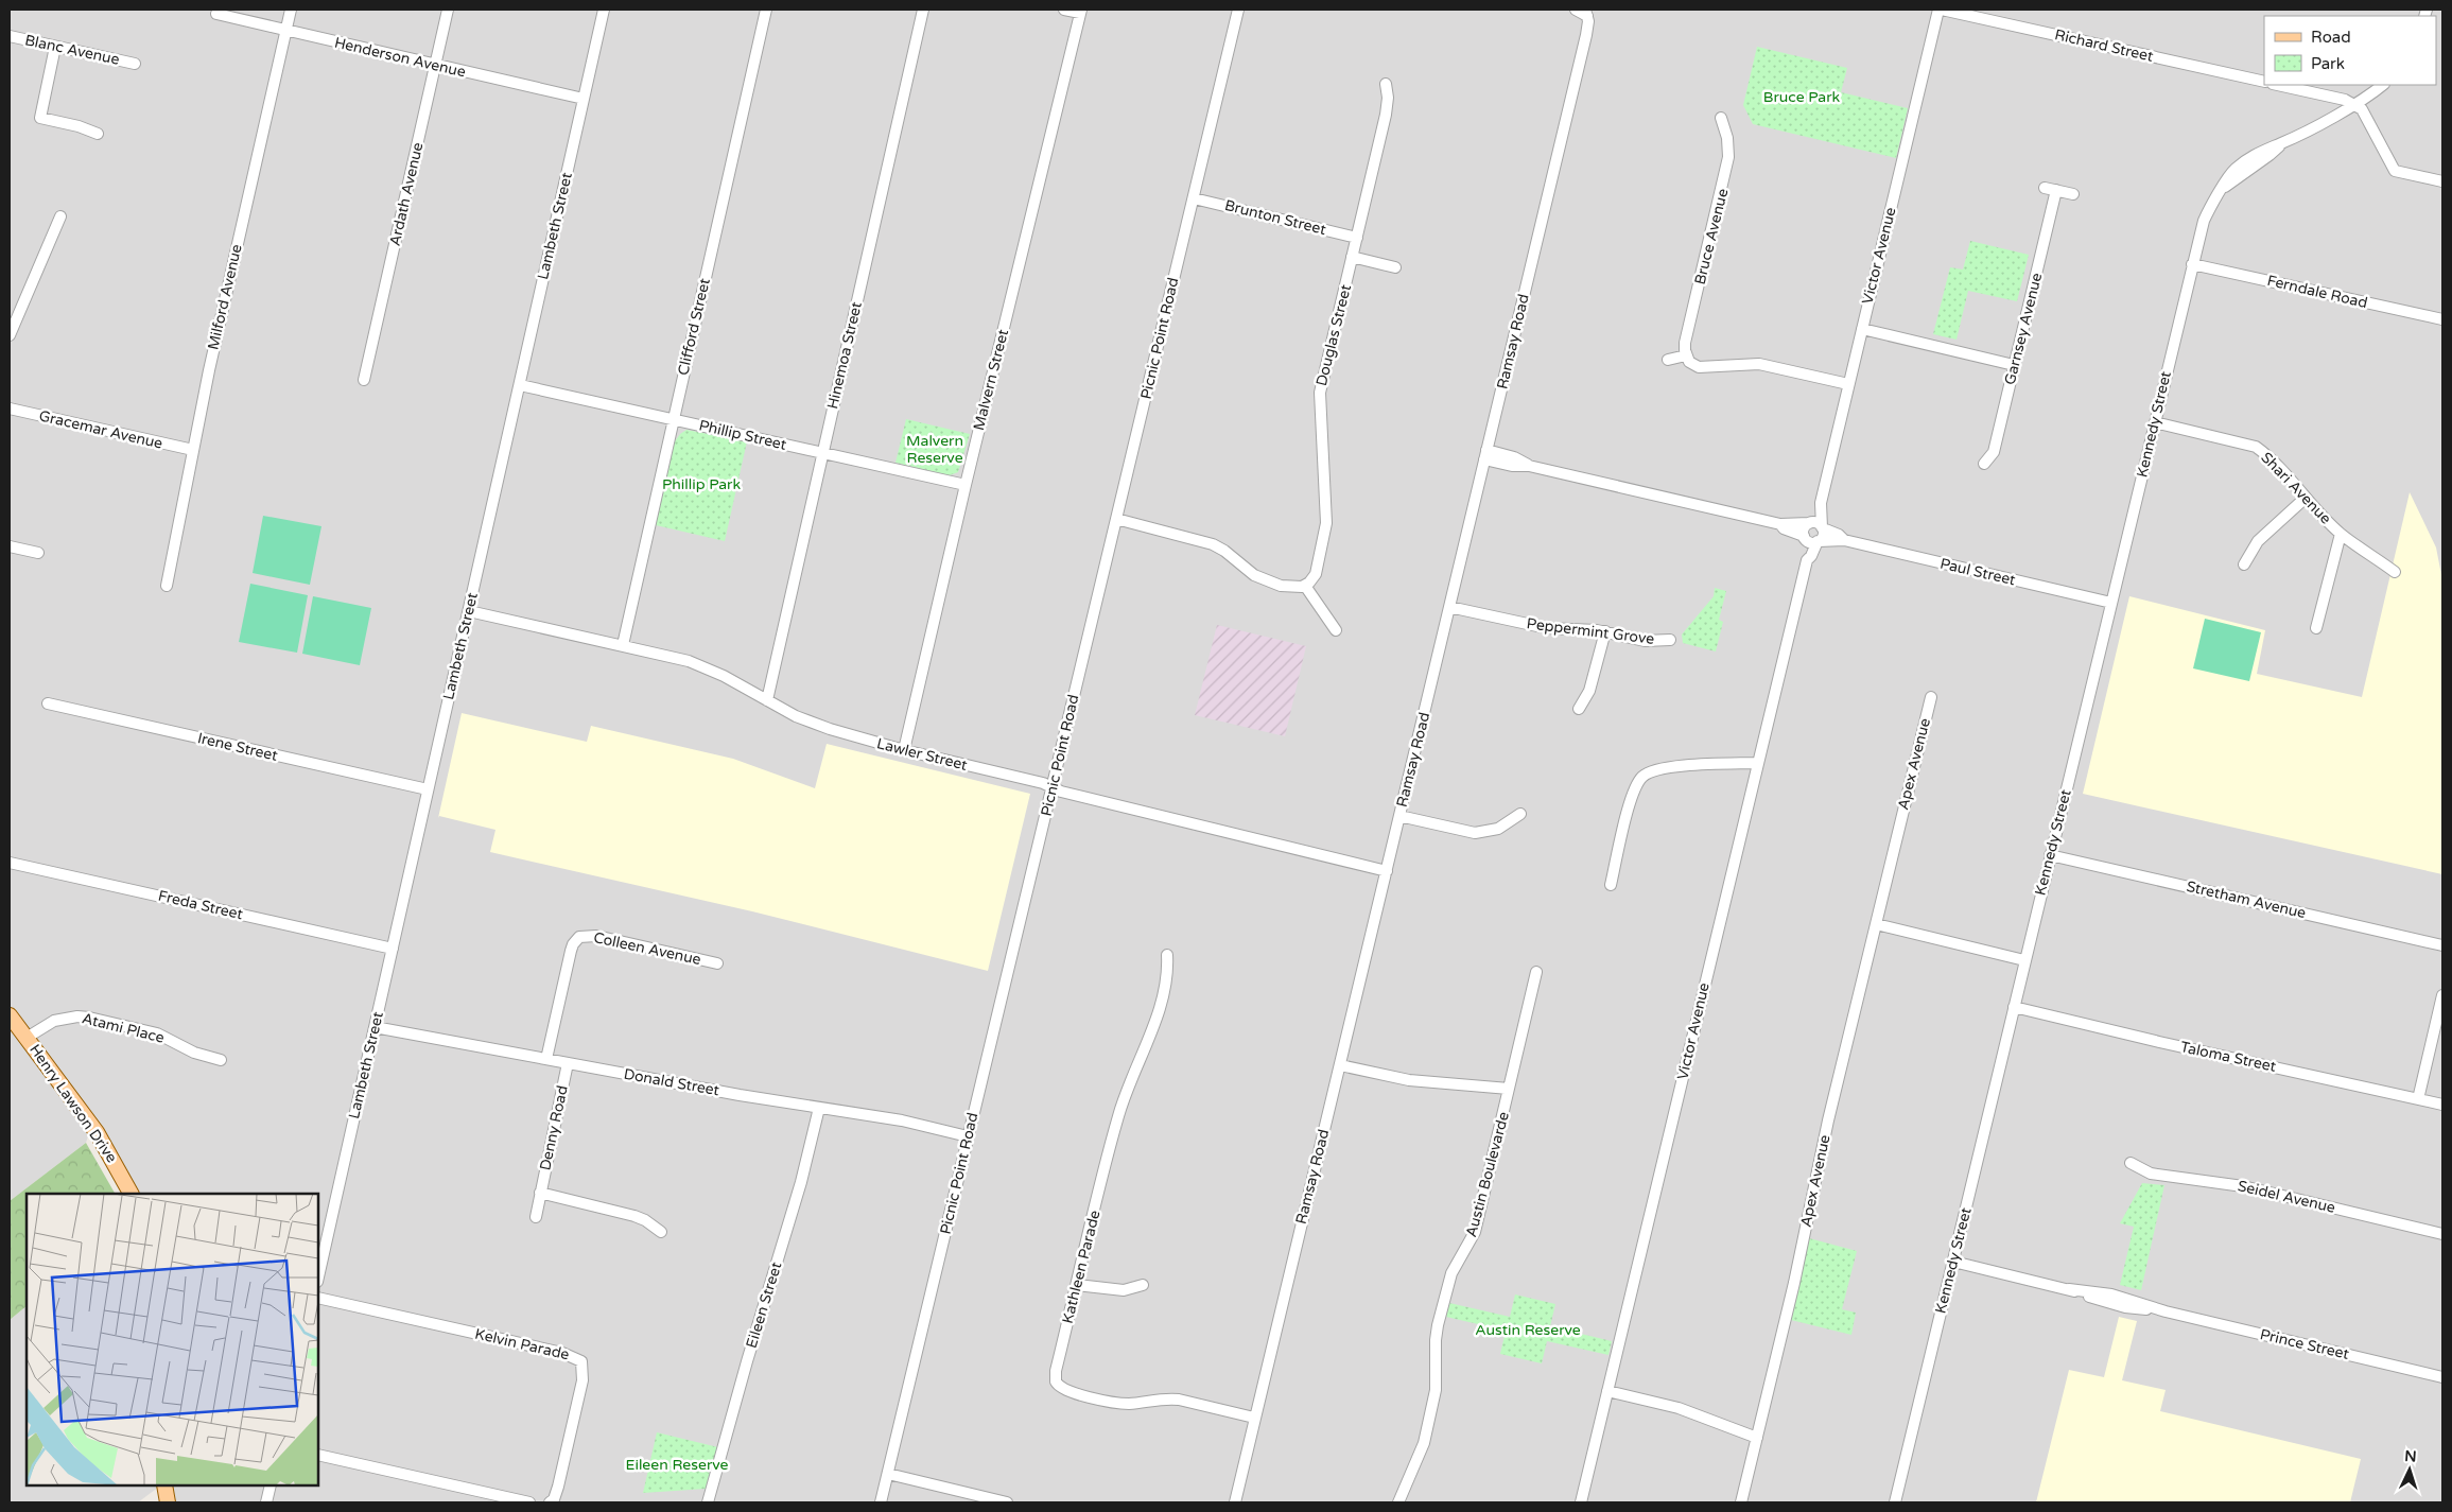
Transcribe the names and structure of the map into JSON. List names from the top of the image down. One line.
{"streets":{"main road":["Henry Lawson Drive"],"street":["Richard Street","Blanc Avenue","Henderson Avenue","Ardath Avenue","Brunton Street","Lambeth Street","Bruce Avenue","Victor Avenue","Ferndale Road","Milford Avenue","Clifford Street","Garnsey Avenue","Douglas Street","Picnic Point Road","Ramsay Road","Hinemoa Street","Malvern Street","Kennedy Street","Gracemar Avenue","Phillip Street","Shari Avenue","Paul Street","Peppermint Grove","Irene Street","Lawler Street","Apex Avenue","Stretham Avenue","Freda Street","Colleen Avenue","Atami Place","Taloma Street","Donald Street","Denny Road","Austin Boulevarde","Seidel Avenue","Kathleen Parade","Eileen Street","Kelvin Parade","Prince Street"]},"crossings":[["Richard Street","Victor Avenue"],["Henderson Avenue","Ardath Avenue"],["Henderson Avenue","Lambeth Street"],["Henderson Avenue","Milford Avenue"],["Brunton Street","Douglas Street"],["Brunton Street","Picnic Point Road"],["Lambeth Street","Phillip Street"],["Lambeth Street","Irene Street"],["Lambeth Street","Lawler Street"],["Lambeth Street","Freda Street"],["Lambeth Street","Donald Street"],["Victor Avenue","Paul Street"],["Ferndale Road","Kennedy Street"],["Milford Avenue","Gracemar Avenue"],["Clifford Street","Phillip Street"],["Clifford Street","Lawler Street"],["Picnic Point Road","Lawler Street"],["Picnic Point Road","Donald Street"],["Ramsay Road","Peppermint Grove"],["Ramsay Road","Lawler Street"],["Ramsay Road","Kathleen Parade"],["Hinemoa Street","Phillip Street"],["Hinemoa Street","Lawler Street"],["Malvern Street","Phillip Street"],["Malvern Street","Lawler Street"],["Kennedy Street","Shari Avenue"],["Kennedy Street","Paul Street"],["Kennedy Street","Stretham Avenue"],["Kennedy Street","Taloma Street"],["Kennedy Street","Prince Street"],["Colleen Avenue","Donald Street"],["Atami Place","Henry Lawson Drive"],["Donald Street","Denny Road"],["Donald Street","Eileen Street"]],"parks":["Bruce Park","Malvern Reserve","Phillip Park","Austin Reserve","Eileen Reserve"],"legend":["Road","Park"],"north":"top"}
